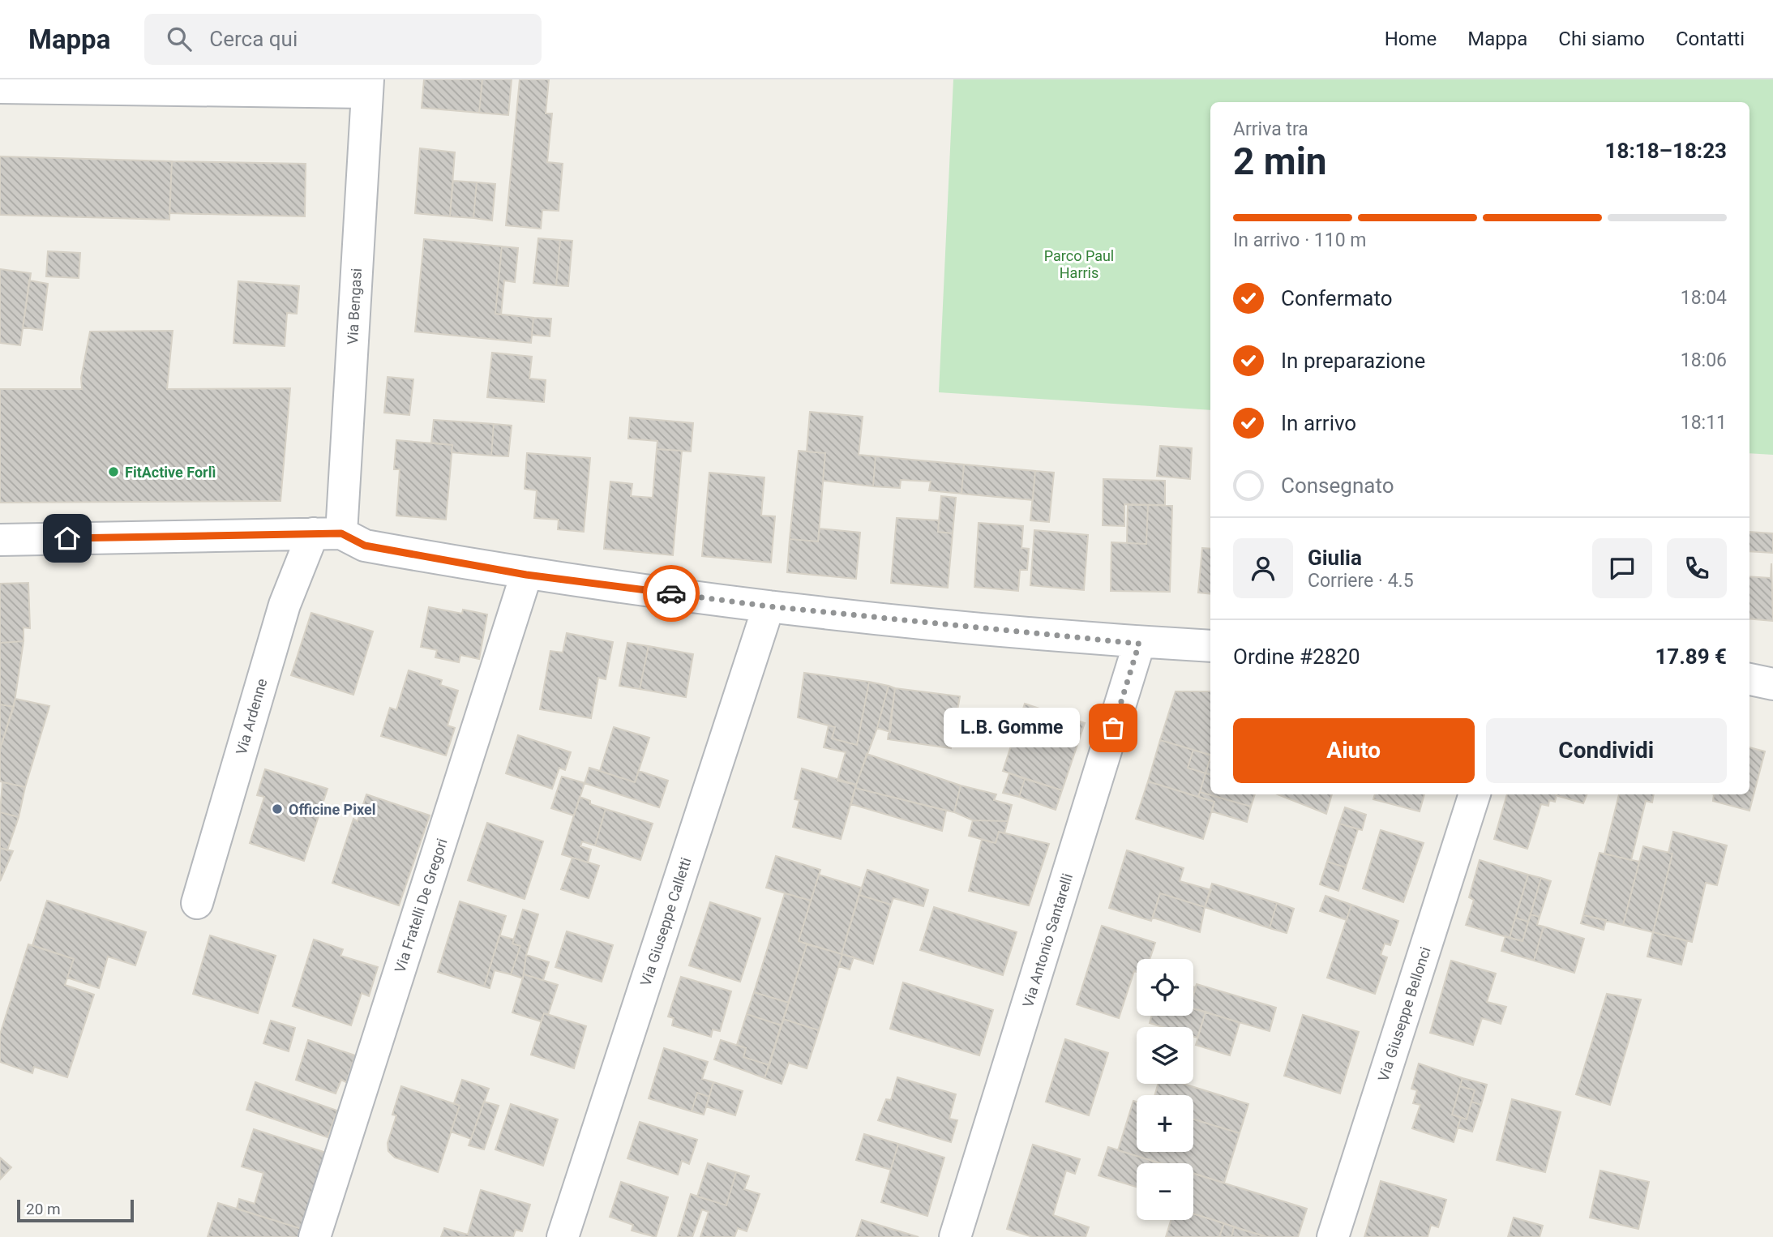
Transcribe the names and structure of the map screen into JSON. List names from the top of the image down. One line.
{"streets":{"street":["Via Bengasi","Via Ardenne","Via Fratelli De Gregori","Via Giuseppe Calletti","Via Antonio Santarelli","Via Giuseppe Bellonci"]},"crossings":[["Via Bengasi","Via Ardenne"]],"parks":["Parco Paul Harris"],"places":["FitActive Forlì","L.B. Gomme","Officine Pixel"],"scale_bar":"20 m","page":{"header":"Mappa","search":"Cerca qui","nav":["Home","Mappa","Chi siamo","Contatti"],"heading":["2 min","Arriva tra","18:18–18:23"],"panel":["Giulia","Corriere · 4.5","Ordine #2820","17.89 €"],"bar":"In arrivo · 110 m","list":[["Confermato","18:04"],["In preparazione","18:06"],["In arrivo","18:11"],"Consegnato"],"buttons":["Aiuto","Condividi"],"bubble":"L.B. Gomme","map_buttons":["+","−"],"scale":"20 m"}}
